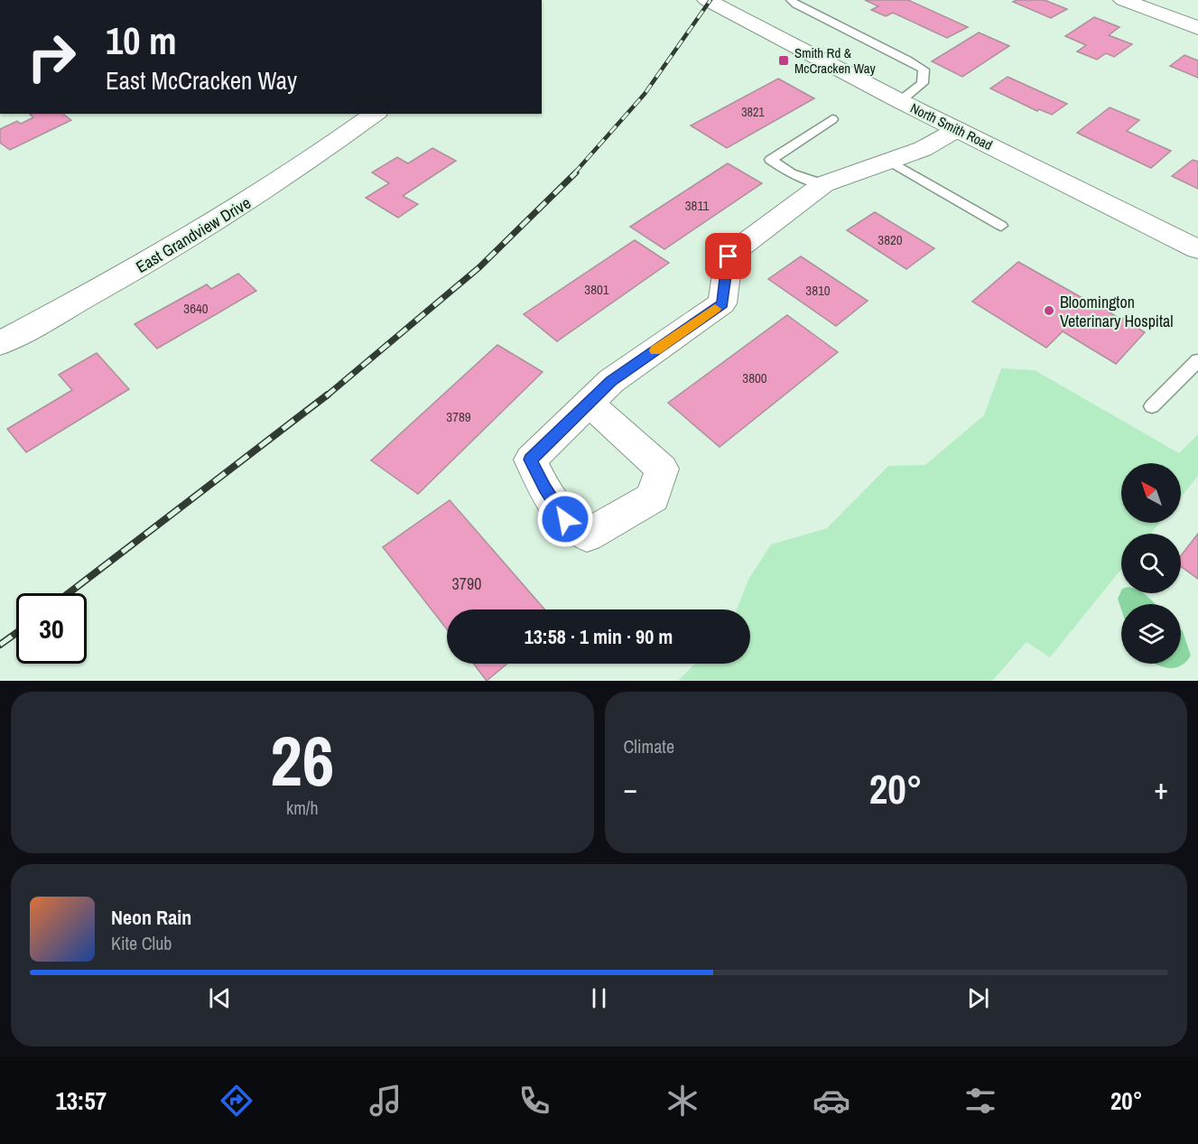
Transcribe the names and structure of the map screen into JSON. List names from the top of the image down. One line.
{"streets":{"street":["North Smith Road","East Grandview Drive"]},"places":{"transit":["Smith Rd & McCracken Way"],"other":["Bloomington Veterinary Hospital"]},"house_numbers":["3821","3811","3820","3801","3810","3640","3800","3789","3790"],"north":"top left","page":{"turn":["10 m","East McCracken Way"],"limit":"30","trip":"13:58 · 1 min · 90 m","tile":[["26","km/h"],"Climate"],"heat":["−","20°","+"],"song":["Neon Rain","Kite Club"],"tabs":["13:57","20°"]}}
